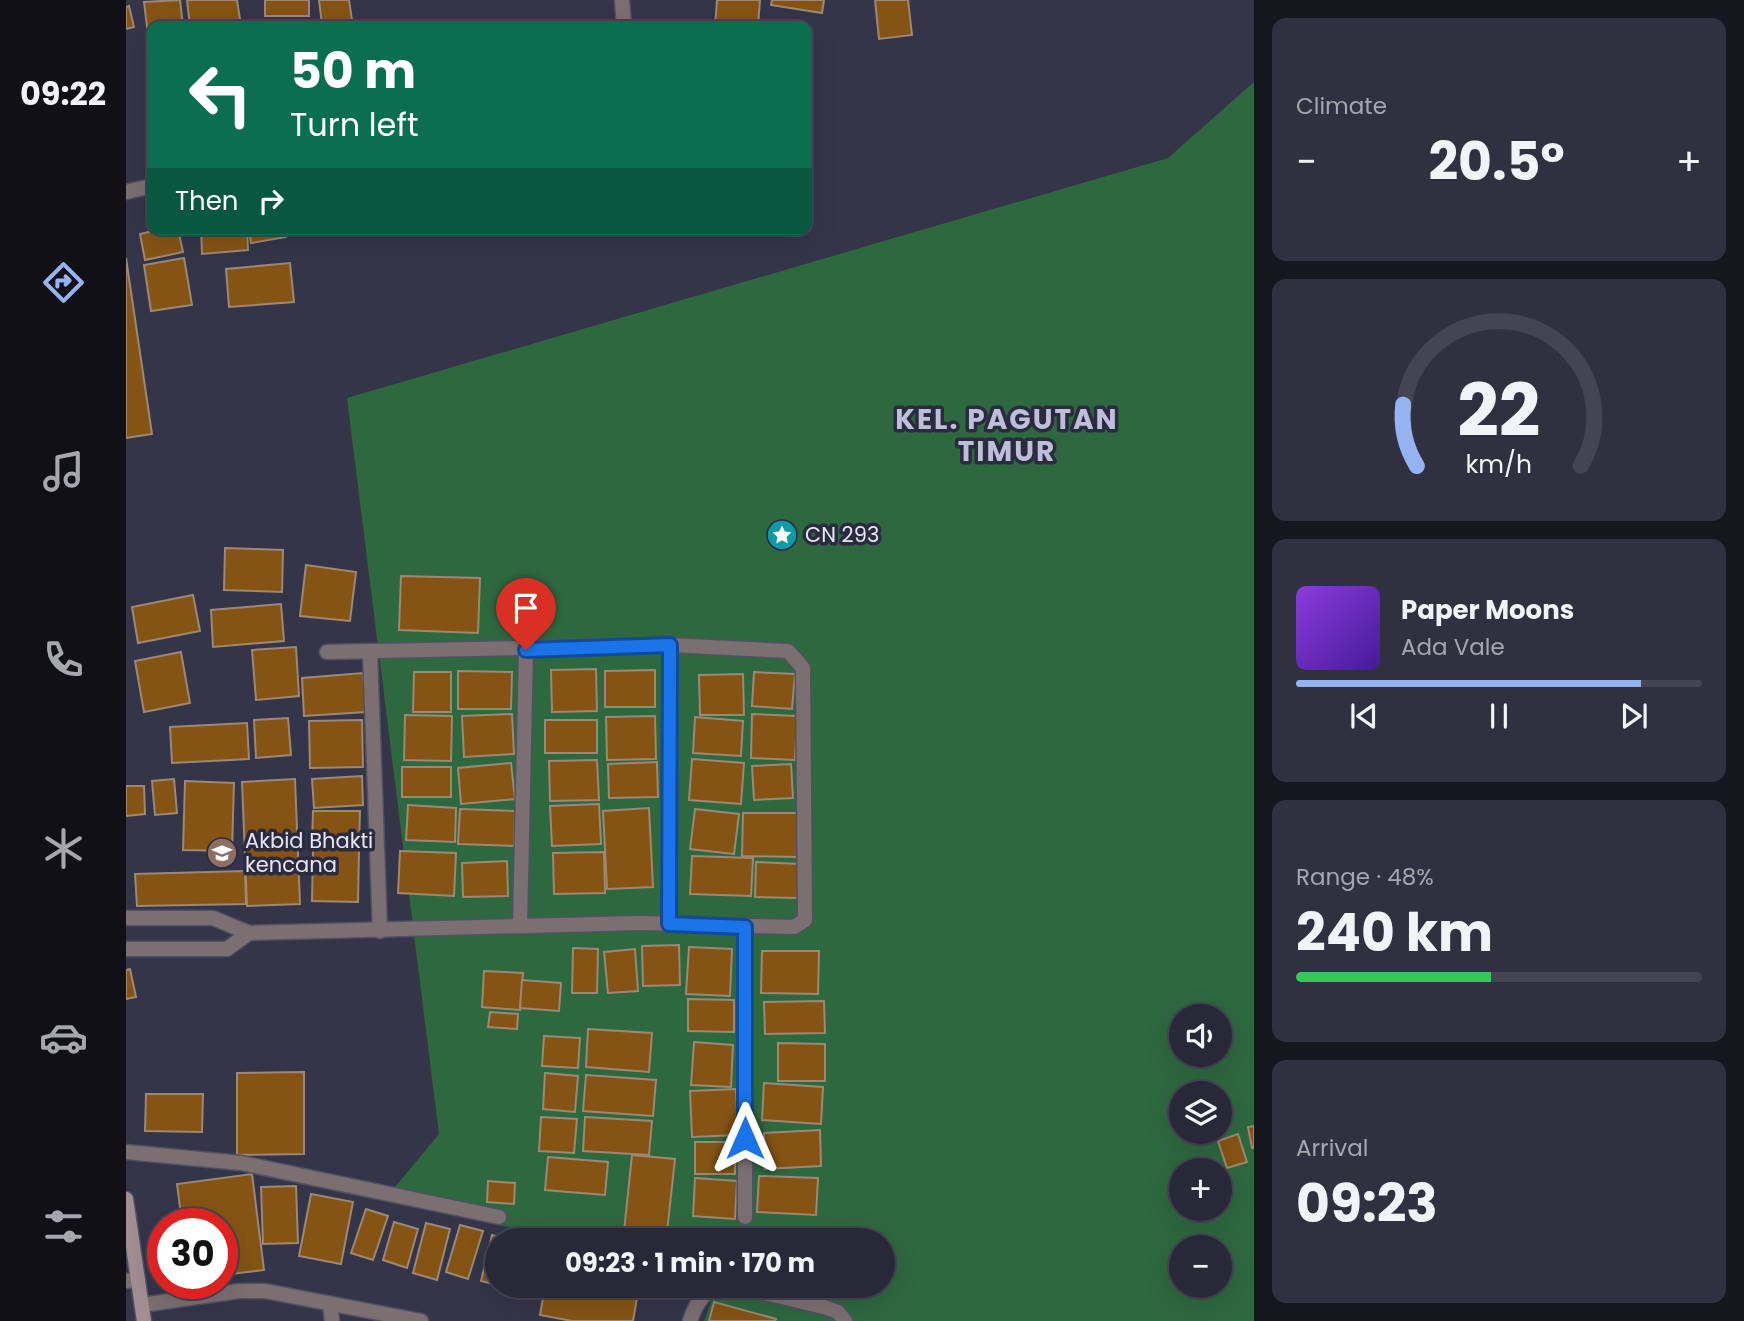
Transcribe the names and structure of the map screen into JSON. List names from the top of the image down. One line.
{"districts":["KEL. PAGUTAN TIMUR"],"places":{"place":["CN 293"],"school or university":["Akbid Bhakti kencana"]},"page":{"tabs":"09:22","tile":["Climate",["Range · 48%","240 km"],["Arrival","09:23"]],"turn":["50 m","Turn left"],"heat":["−","20.5°","+"],"then":"Then","song":["Paper Moons","Ada Vale"],"map_buttons":["+","−"],"limit":"30","trip":"09:23 · 1 min · 170 m","gauge":["22","km/h"]}}
